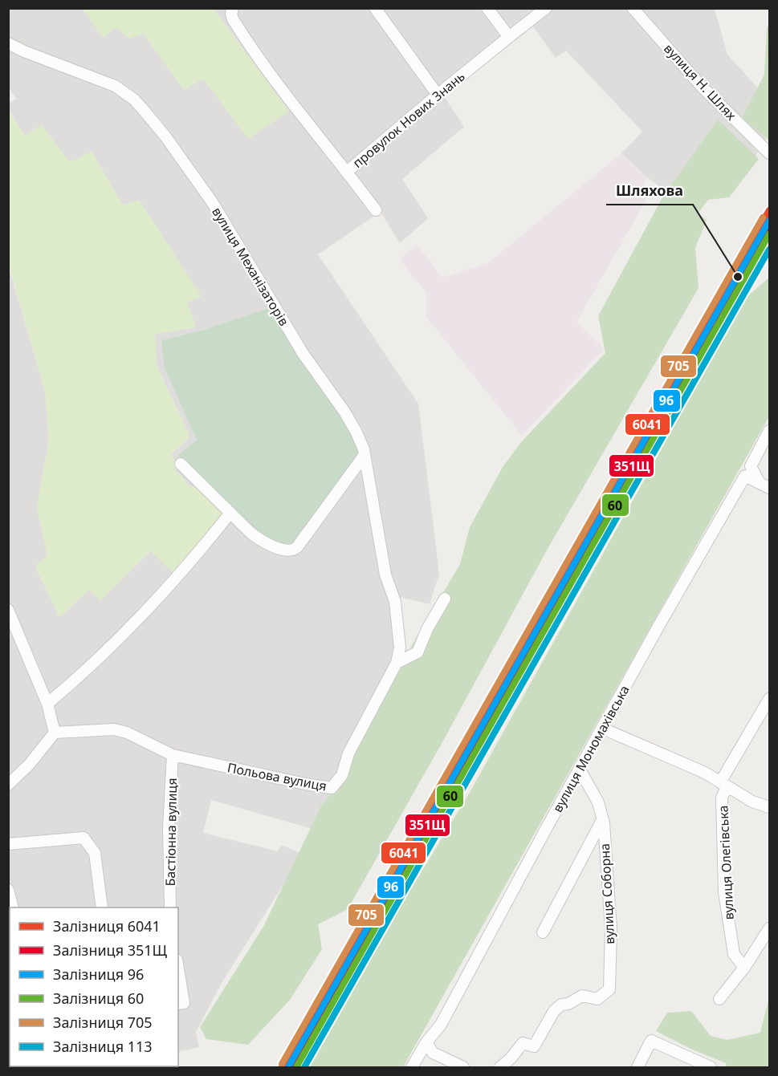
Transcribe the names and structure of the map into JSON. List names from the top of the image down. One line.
{"streets":{"street":["вулиця Н. Шлях","провулок Нових Знань","вулиця Механізаторів","вулиця Мономахівська","Польова вулиця","Бастіонна вулиця","вулиця Олегівська","вулиця Соборна"]},"crossings":[["вулиця Механізаторів","Польова вулиця"],["вулиця Мономахівська","вулиця Олегівська"],["вулиця Мономахівська","вулиця Соборна"],["Польова вулиця","Бастіонна вулиця"]],"places":["Шляхова"],"lines":["rail line 6041","rail line 705","rail line 96","rail line 351Щ","rail line 60","rail line 113"],"legend":["Залізниця 6041","Залізниця 351Щ","Залізниця 96","Залізниця 60","Залізниця 705","Залізниця 113"]}
